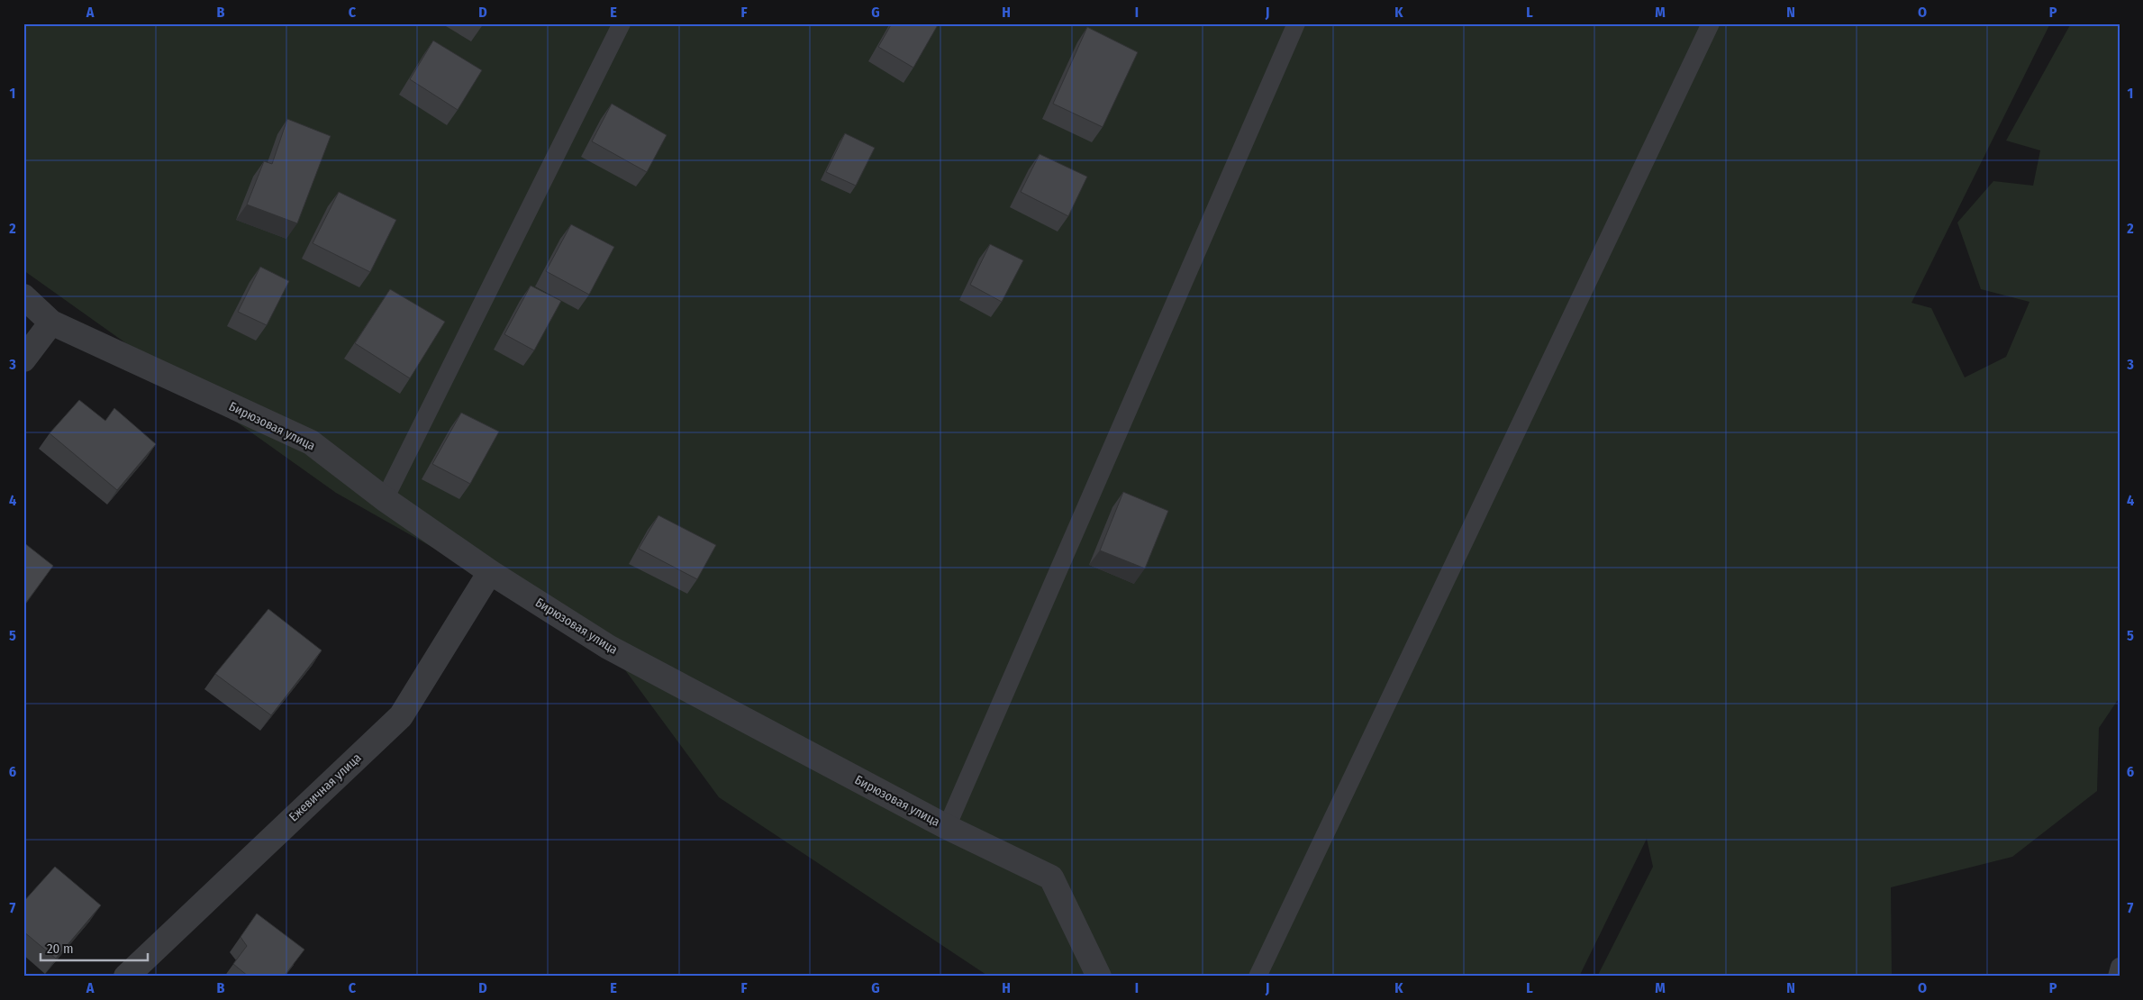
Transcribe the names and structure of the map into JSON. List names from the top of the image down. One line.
{"streets":{"street":["Бирюзовая улица","Ежевичная улица"]},"crossings":[["Бирюзовая улица","Ежевичная улица"]],"scale_bar":"20 m","grid":{"columns":["A","B","C","D","E","F","G","H","I","J","K","L","M","N","O","P"],"rows":["1","2","3","4","5","6","7"]}}
